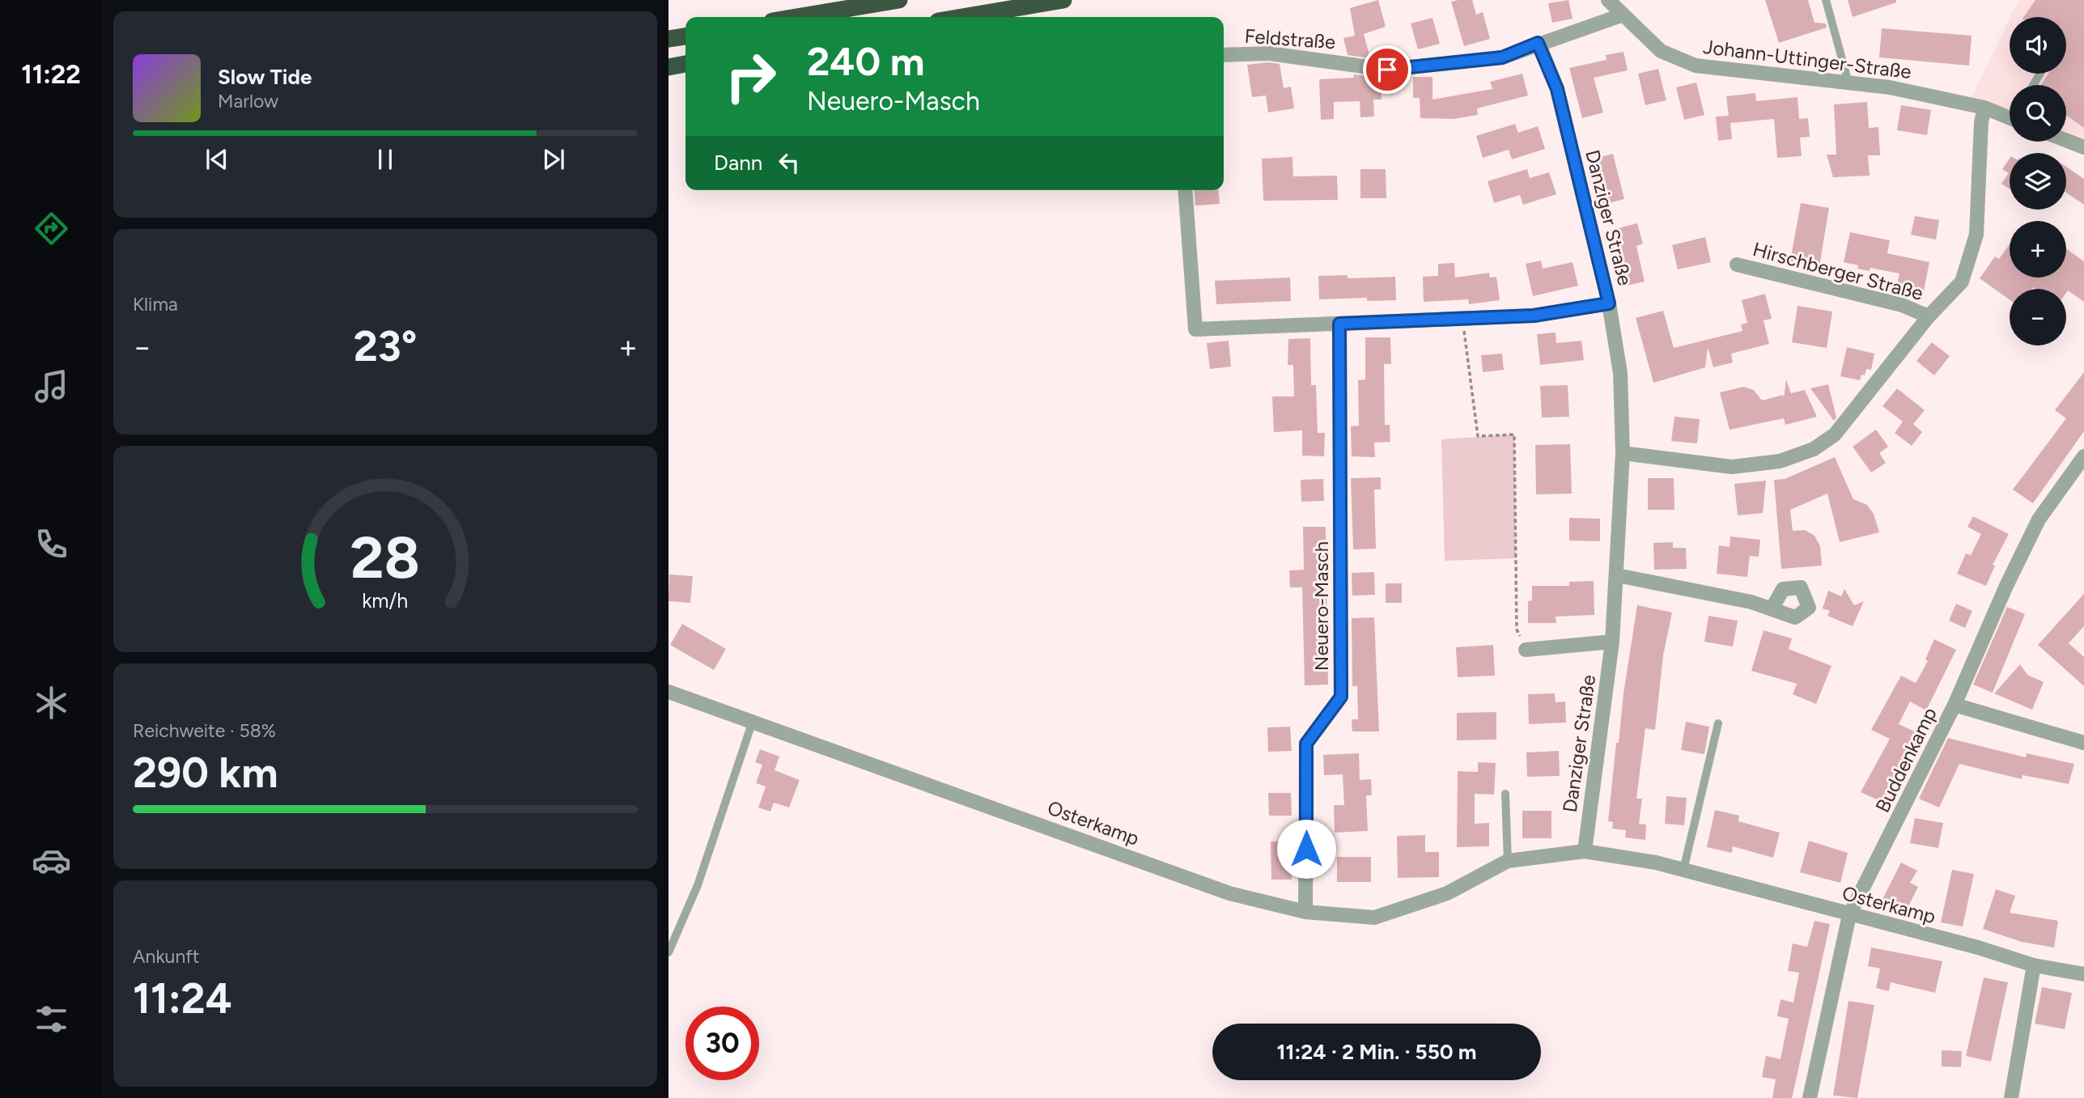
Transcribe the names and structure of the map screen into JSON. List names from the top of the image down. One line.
{"streets":{"street":["Feldstraße","Johann-Uttinger-Straße","Danziger Straße","Hirschberger Straße","Neuero-Masch","Buddenkamp","Osterkamp"]},"crossings":[["Feldstraße","Johann-Uttinger-Straße"],["Feldstraße","Danziger Straße"],["Johann-Uttinger-Straße","Hirschberger Straße"],["Danziger Straße","Hirschberger Straße"],["Danziger Straße","Osterkamp"],["Neuero-Masch","Osterkamp"],["Buddenkamp","Osterkamp"]],"page":{"tabs":"11:22","map_buttons":["+","−"],"turn":["240 m","Neuero-Masch"],"song":["Slow Tide","Marlow"],"then":"Dann","tile":["Klima",["Reichweite · 58%","290 km"],["Ankunft","11:24"]],"heat":["−","23°","+"],"limit":"30","trip":"11:24 · 2 Min. · 550 m","gauge":["28","km/h"]}}
